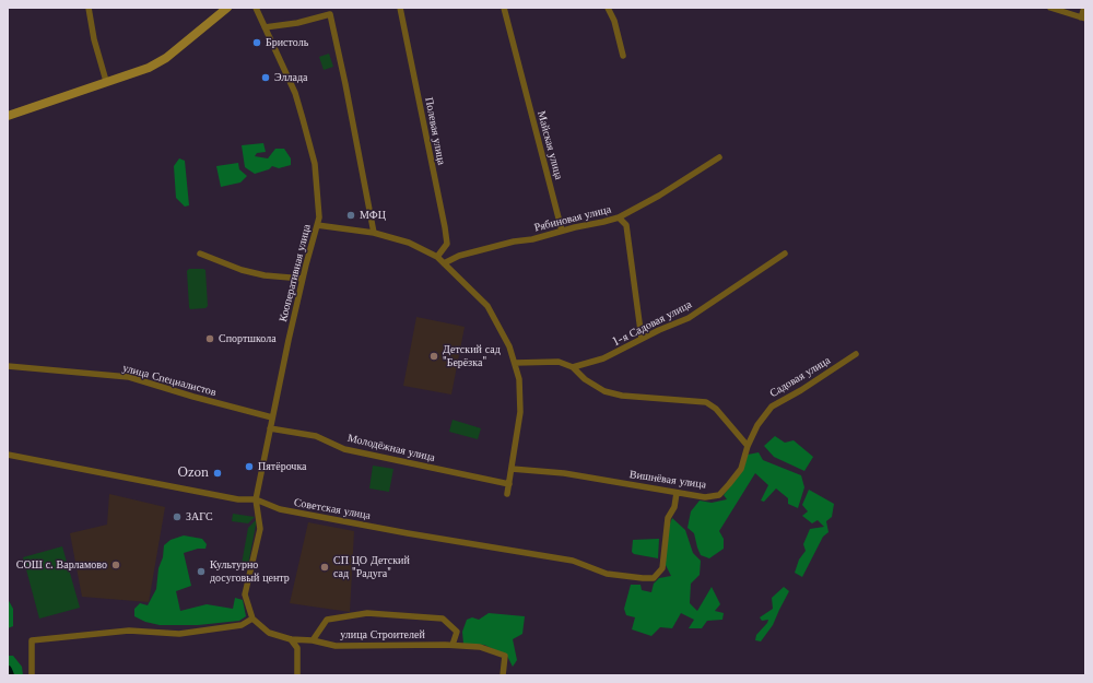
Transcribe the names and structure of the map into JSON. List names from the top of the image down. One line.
{"streets":{"street":["Полевая улица","Майская улица","Рябиновая улица","Кооперативная улица","1-я Садовая улица","Садовая улица","улица Специалистов","Молодёжная улица","Вишнёвая улица","Советская улица","улица Строителей"]},"crossings":[["Майская улица","Рябиновая улица"],["Кооперативная улица","улица Специалистов"],["Кооперативная улица","Молодёжная улица"],["Кооперативная улица","Советская улица"],["Садовая улица","Вишнёвая улица"],["Вишнёвая улица","Советская улица"]],"places":["Бристоль","Эллада","МФЦ","Спортшкола","Детский сад \"Берёзка\"","Пятёрочка","Ozon","ЗАГС","СОШ с. Варламово","СП ЦО Детский сад \"Радуга\"","Культурно досуговый центр"]}
